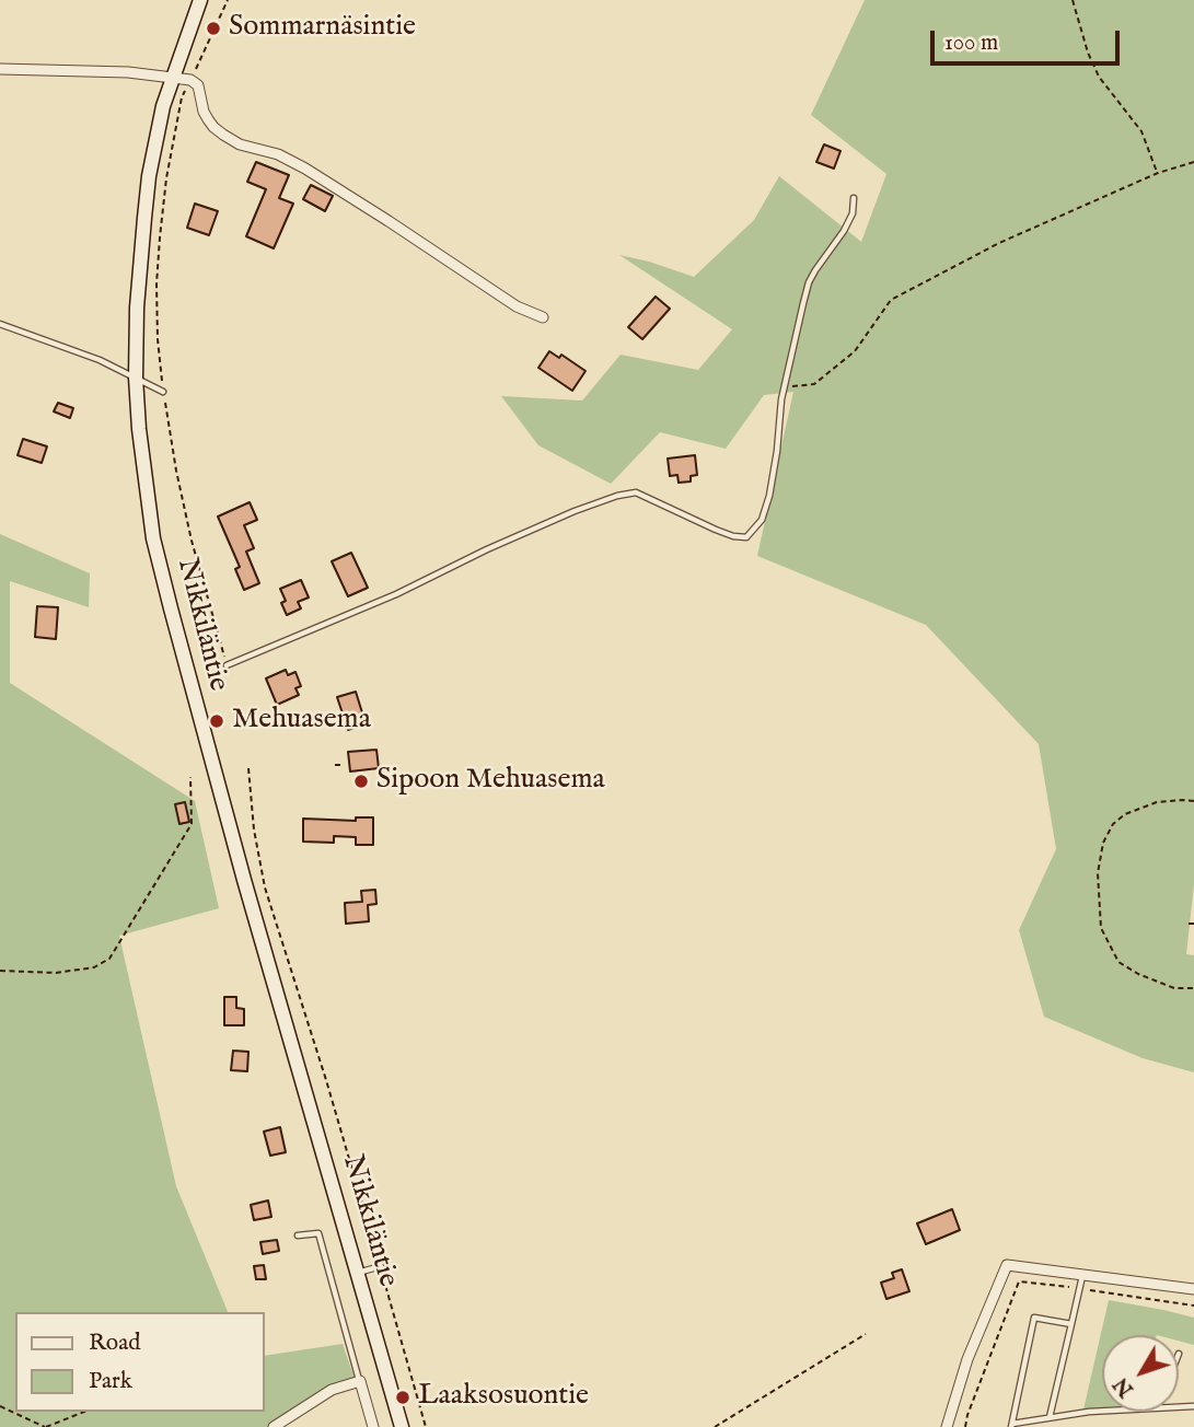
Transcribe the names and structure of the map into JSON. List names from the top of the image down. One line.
{"streets":{"street":["Nikkiläntie"]},"places":["Sommarnäsintie","Mehuasema","Sipoon Mehuasema","Laaksosuontie"],"legend":["Road","Park"],"scale_bar":"100 m","north":"bottom left"}
